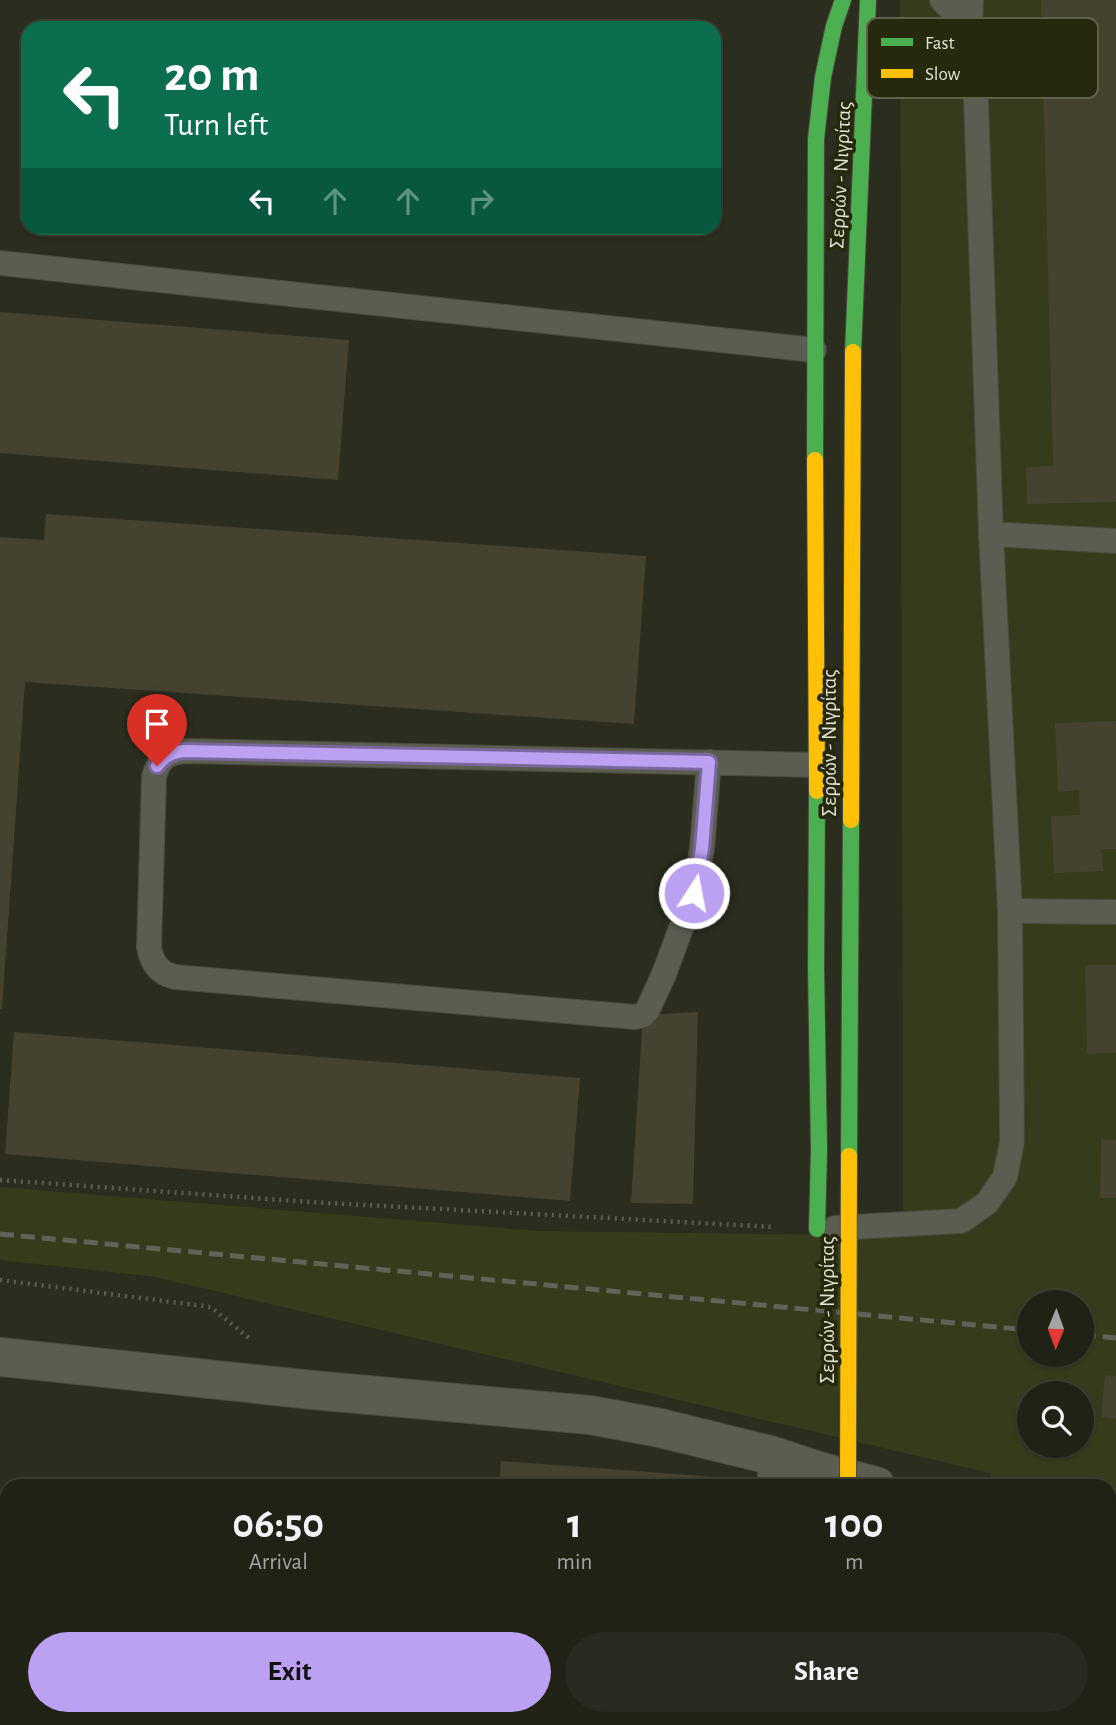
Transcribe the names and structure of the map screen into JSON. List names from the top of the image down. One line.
{"streets":{"main road":["Σερρών - Νιγρίτας"]},"legend":["Fast","Slow"],"north":"bottom","page":{"turn":["20 m","Turn left"],"eta":["06:50","Arrival","1","min","100","m"],"buttons":["Exit","Share"]}}
